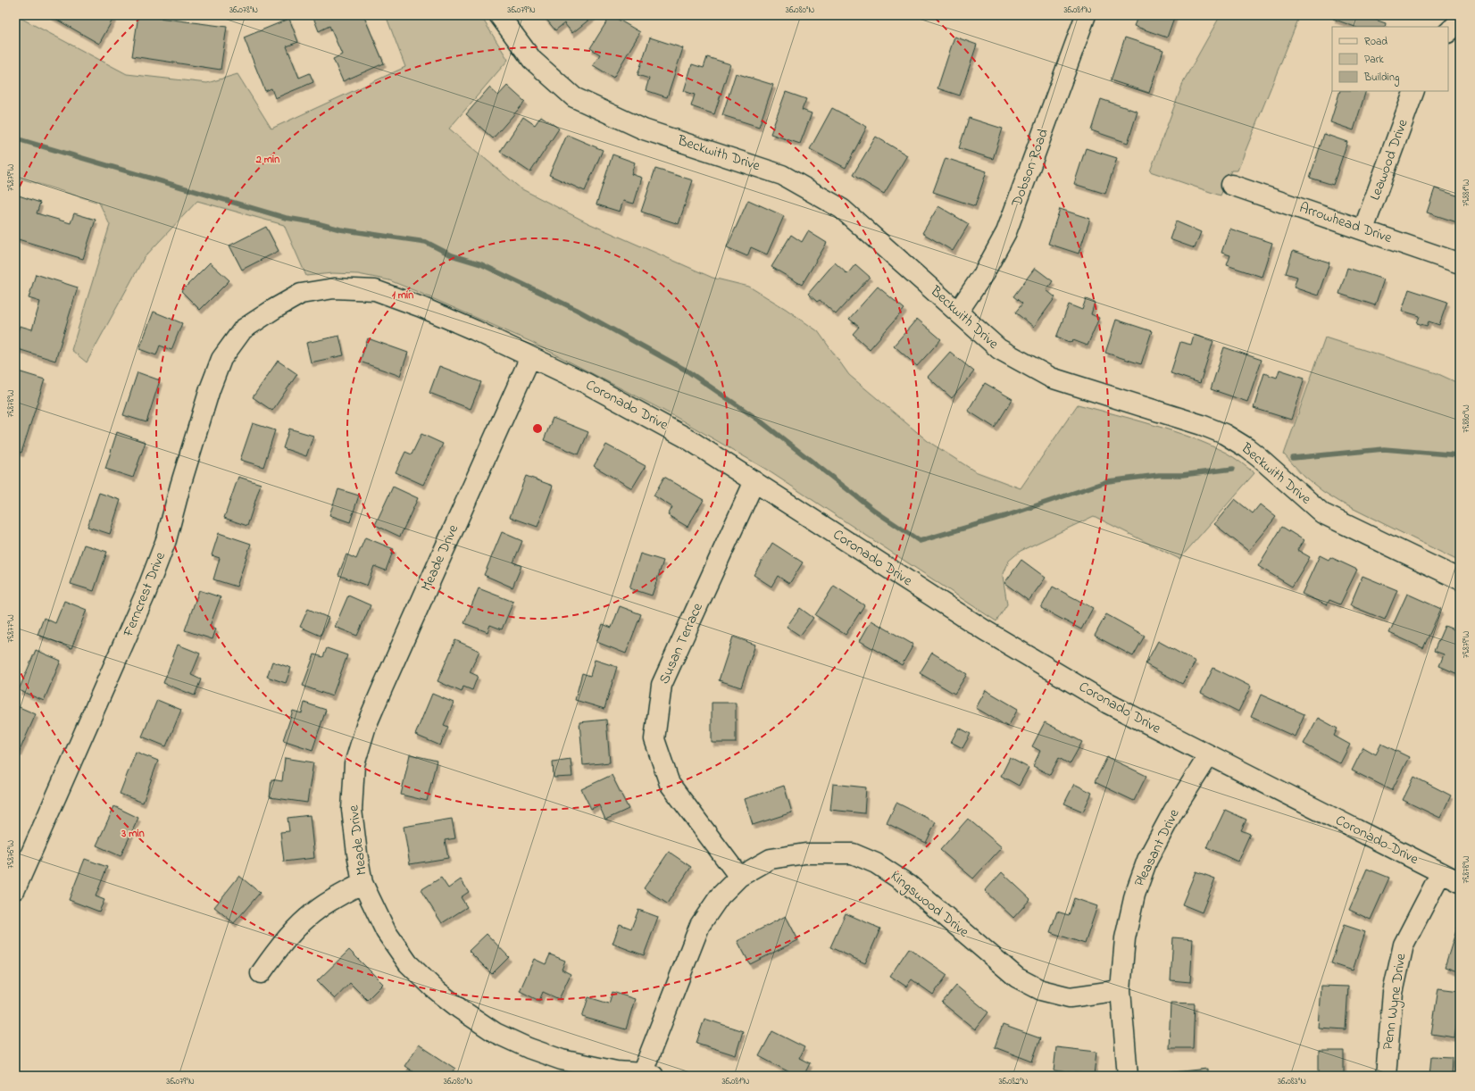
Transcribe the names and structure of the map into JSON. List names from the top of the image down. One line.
{"streets":{"street":["Beckwith Drive","Leawood Drive","Dobson Road","Arrowhead Drive","Coronado Drive","Meade Drive","Ferncrest Drive","Susan Terrace","Pleasant Drive","Kingswood Drive","Penn Wyne Drive"]},"crossings":[["Beckwith Drive","Dobson Road"],["Leawood Drive","Arrowhead Drive"],["Coronado Drive","Meade Drive"],["Coronado Drive","Ferncrest Drive"],["Coronado Drive","Susan Terrace"],["Coronado Drive","Pleasant Drive"],["Coronado Drive","Penn Wyne Drive"],["Meade Drive","Kingswood Drive"],["Susan Terrace","Kingswood Drive"],["Pleasant Drive","Kingswood Drive"]],"legend":["Road","Park","Building"],"coordinates":["36.078°N","36.079°N","36.080°N","36.081°N","79.879°W","79.881°W","79.878°W","79.880°W","79.877°W","79.876°W","36.082°N","36.083°N"],"rings":["2 min","1 min","3 min"]}
